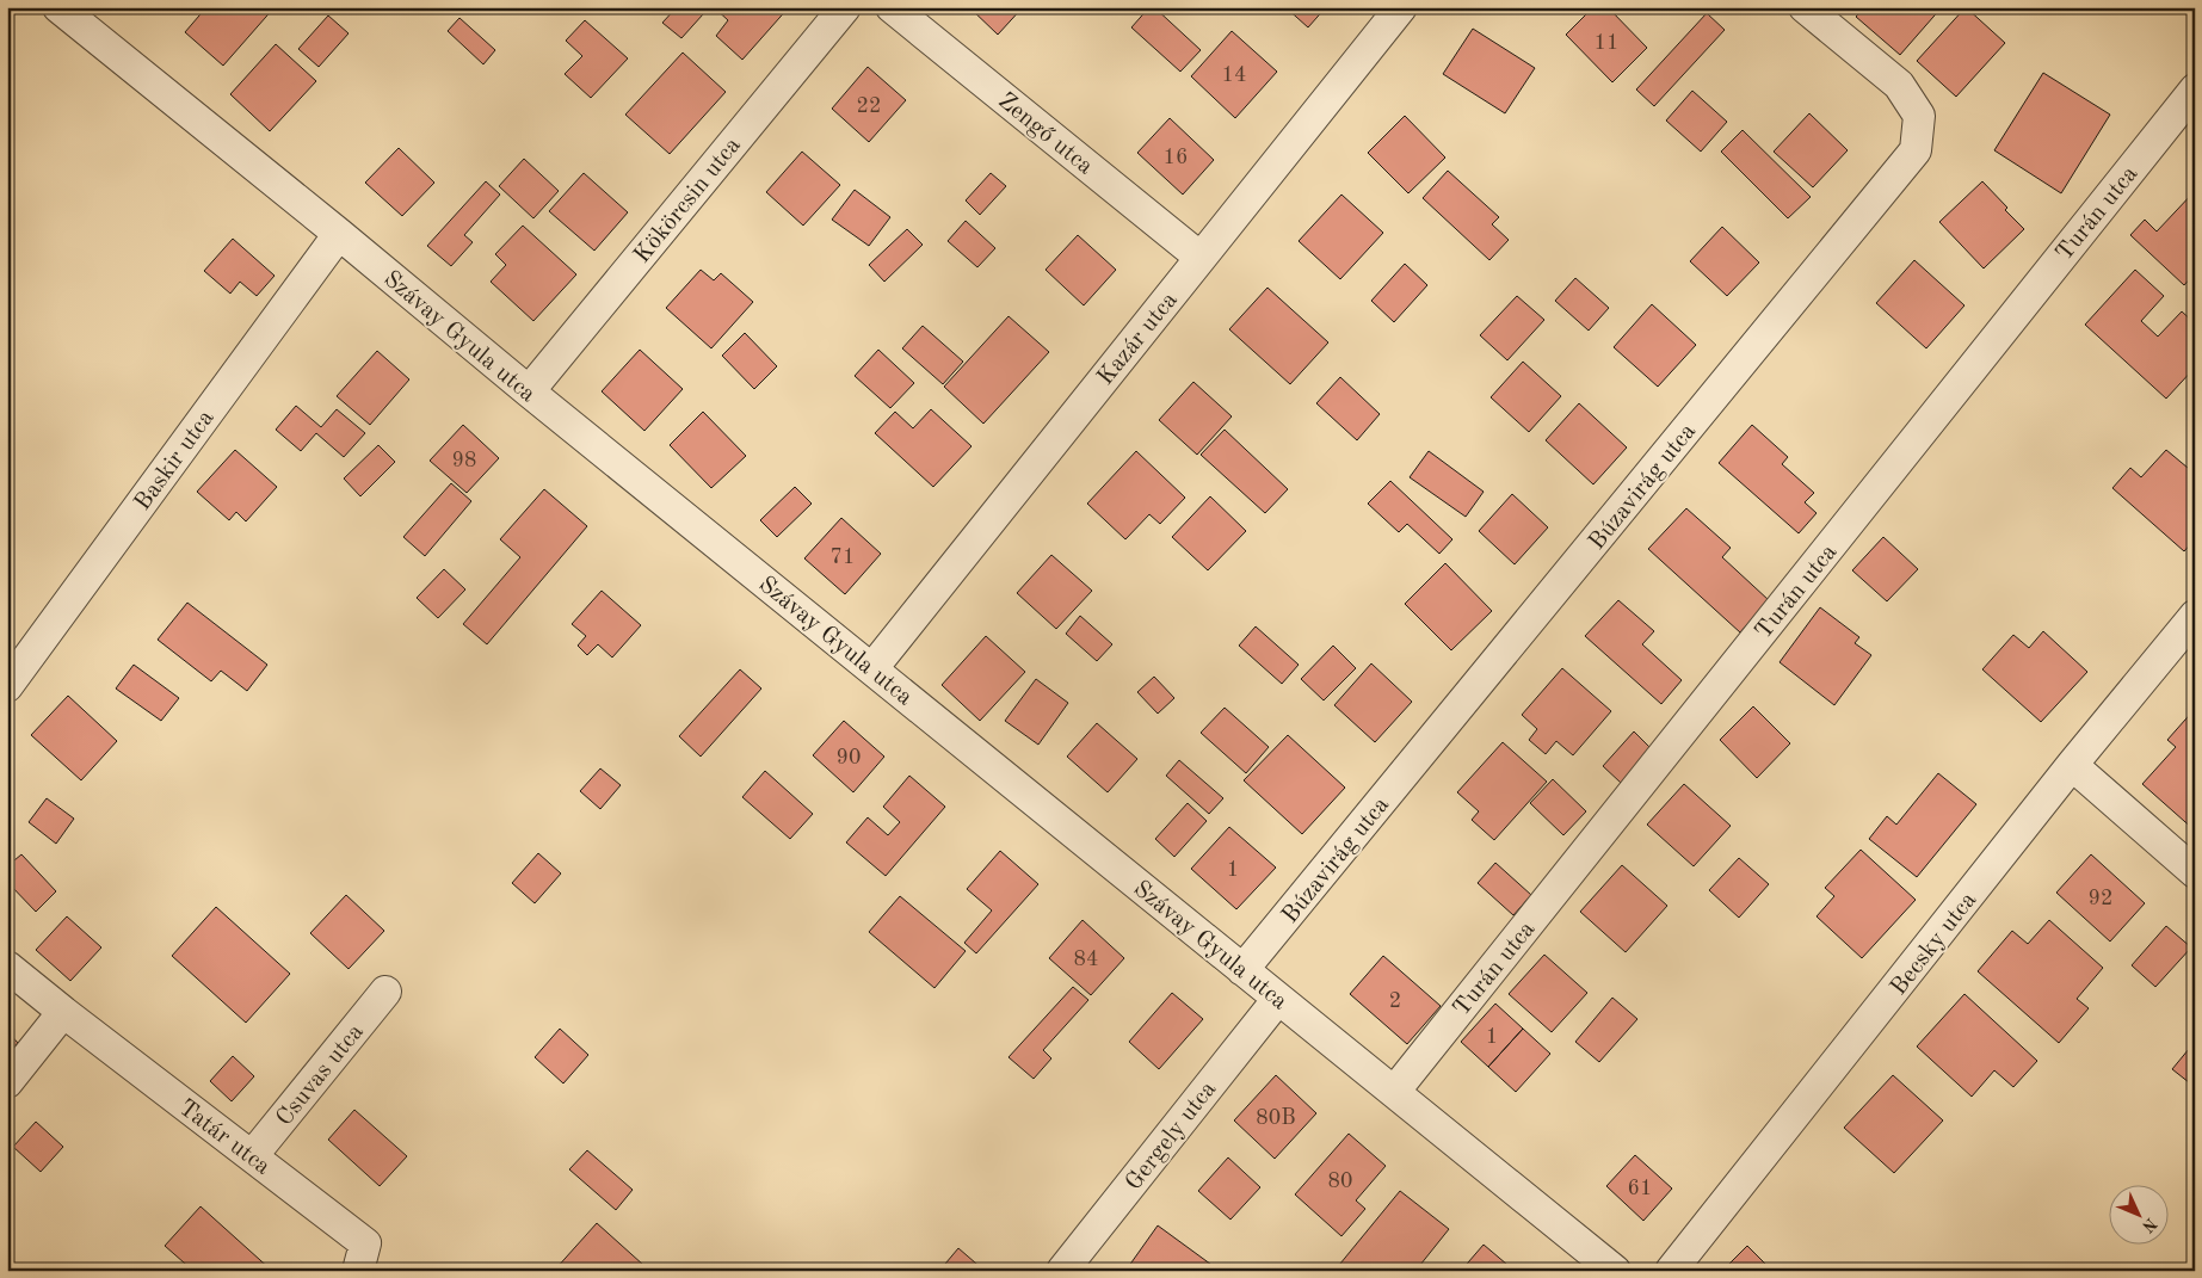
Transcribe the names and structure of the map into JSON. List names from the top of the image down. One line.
{"streets":{"street":["Zengő utca","Kökörcsin utca","Turán utca","Szávay Gyula utca","Kazár utca","Baskir utca","Búzavirág utca","Becsky utca","Csuvas utca","Gergely utca","Tatár utca"]},"crossings":[["Zengő utca","Kazár utca"],["Kökörcsin utca","Szávay Gyula utca"],["Turán utca","Szávay Gyula utca"],["Szávay Gyula utca","Kazár utca"],["Szávay Gyula utca","Baskir utca"],["Szávay Gyula utca","Búzavirág utca"],["Szávay Gyula utca","Gergely utca"],["Csuvas utca","Tatár utca"]],"house_numbers":["11","14","22","16","98","71","90","1","92","84","2","1","80B","80","61"],"north":"bottom right"}
